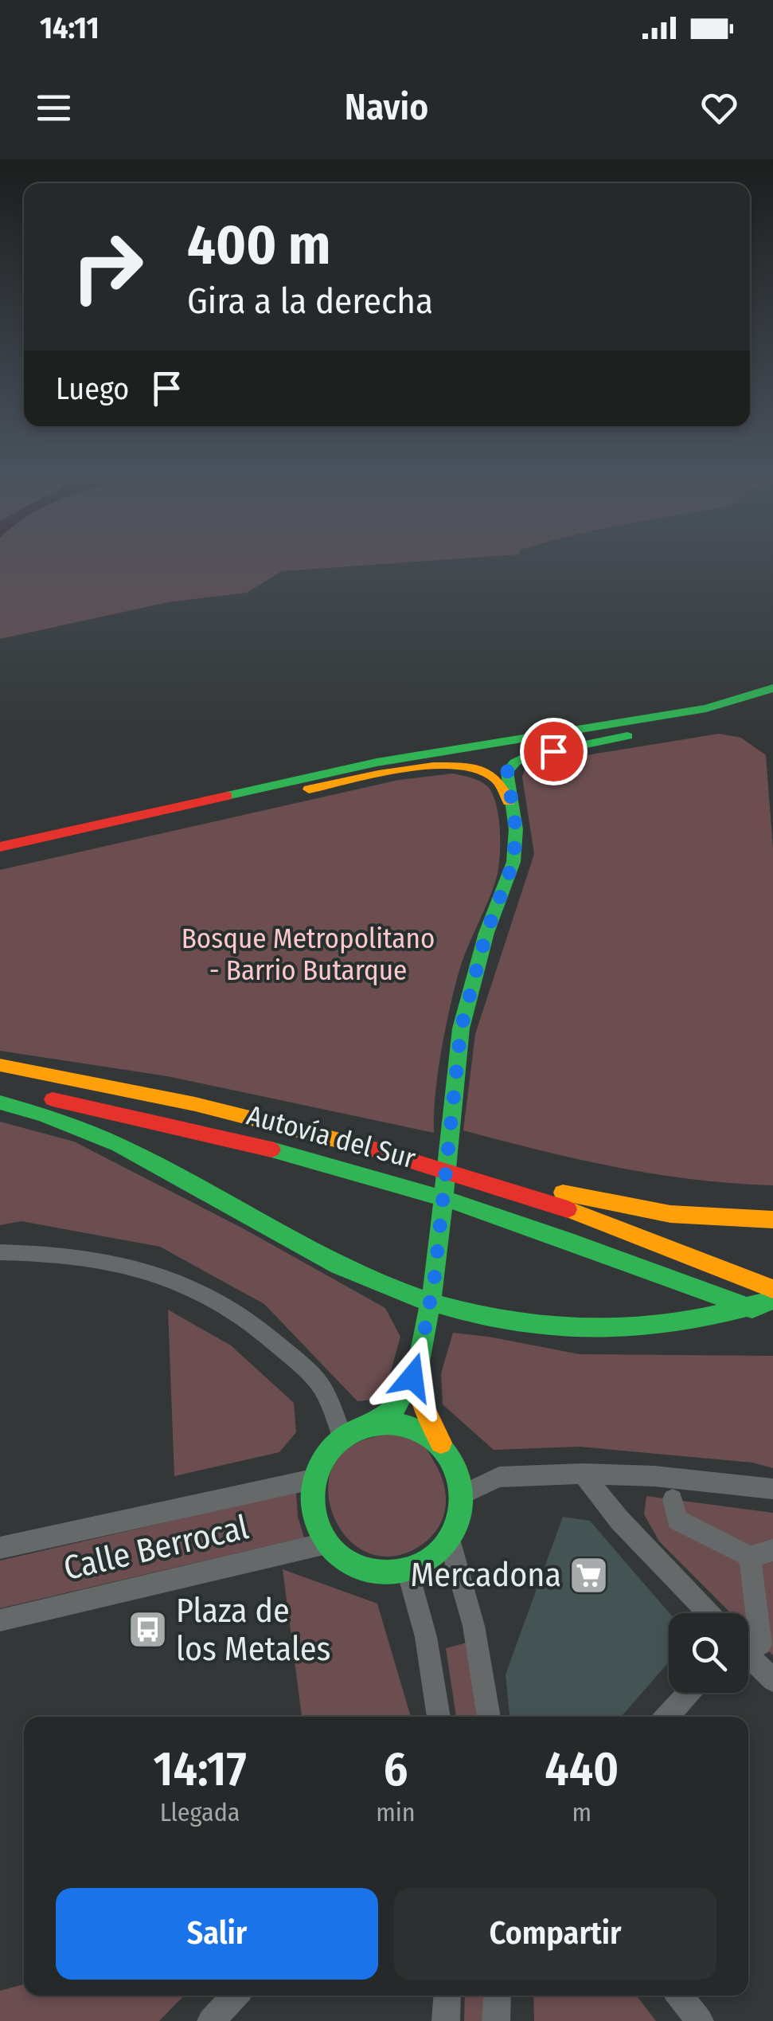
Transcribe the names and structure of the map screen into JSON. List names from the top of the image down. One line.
{"streets":{"main road":["Autovía del Sur"],"street":["Calle Berrocal"]},"parks":["Bosque Metropolitano - Barrio Butarque"],"places":{"supermarket":["Mercadona"],"bus stop":["Plaza de los Metales"]},"page":{"status":"14:11","header":"Navio","turn":["400 m","Gira a la derecha"],"then":"Luego","eta":["14:17","Llegada","6","min","440","m"],"buttons":["Salir","Compartir"]}}
